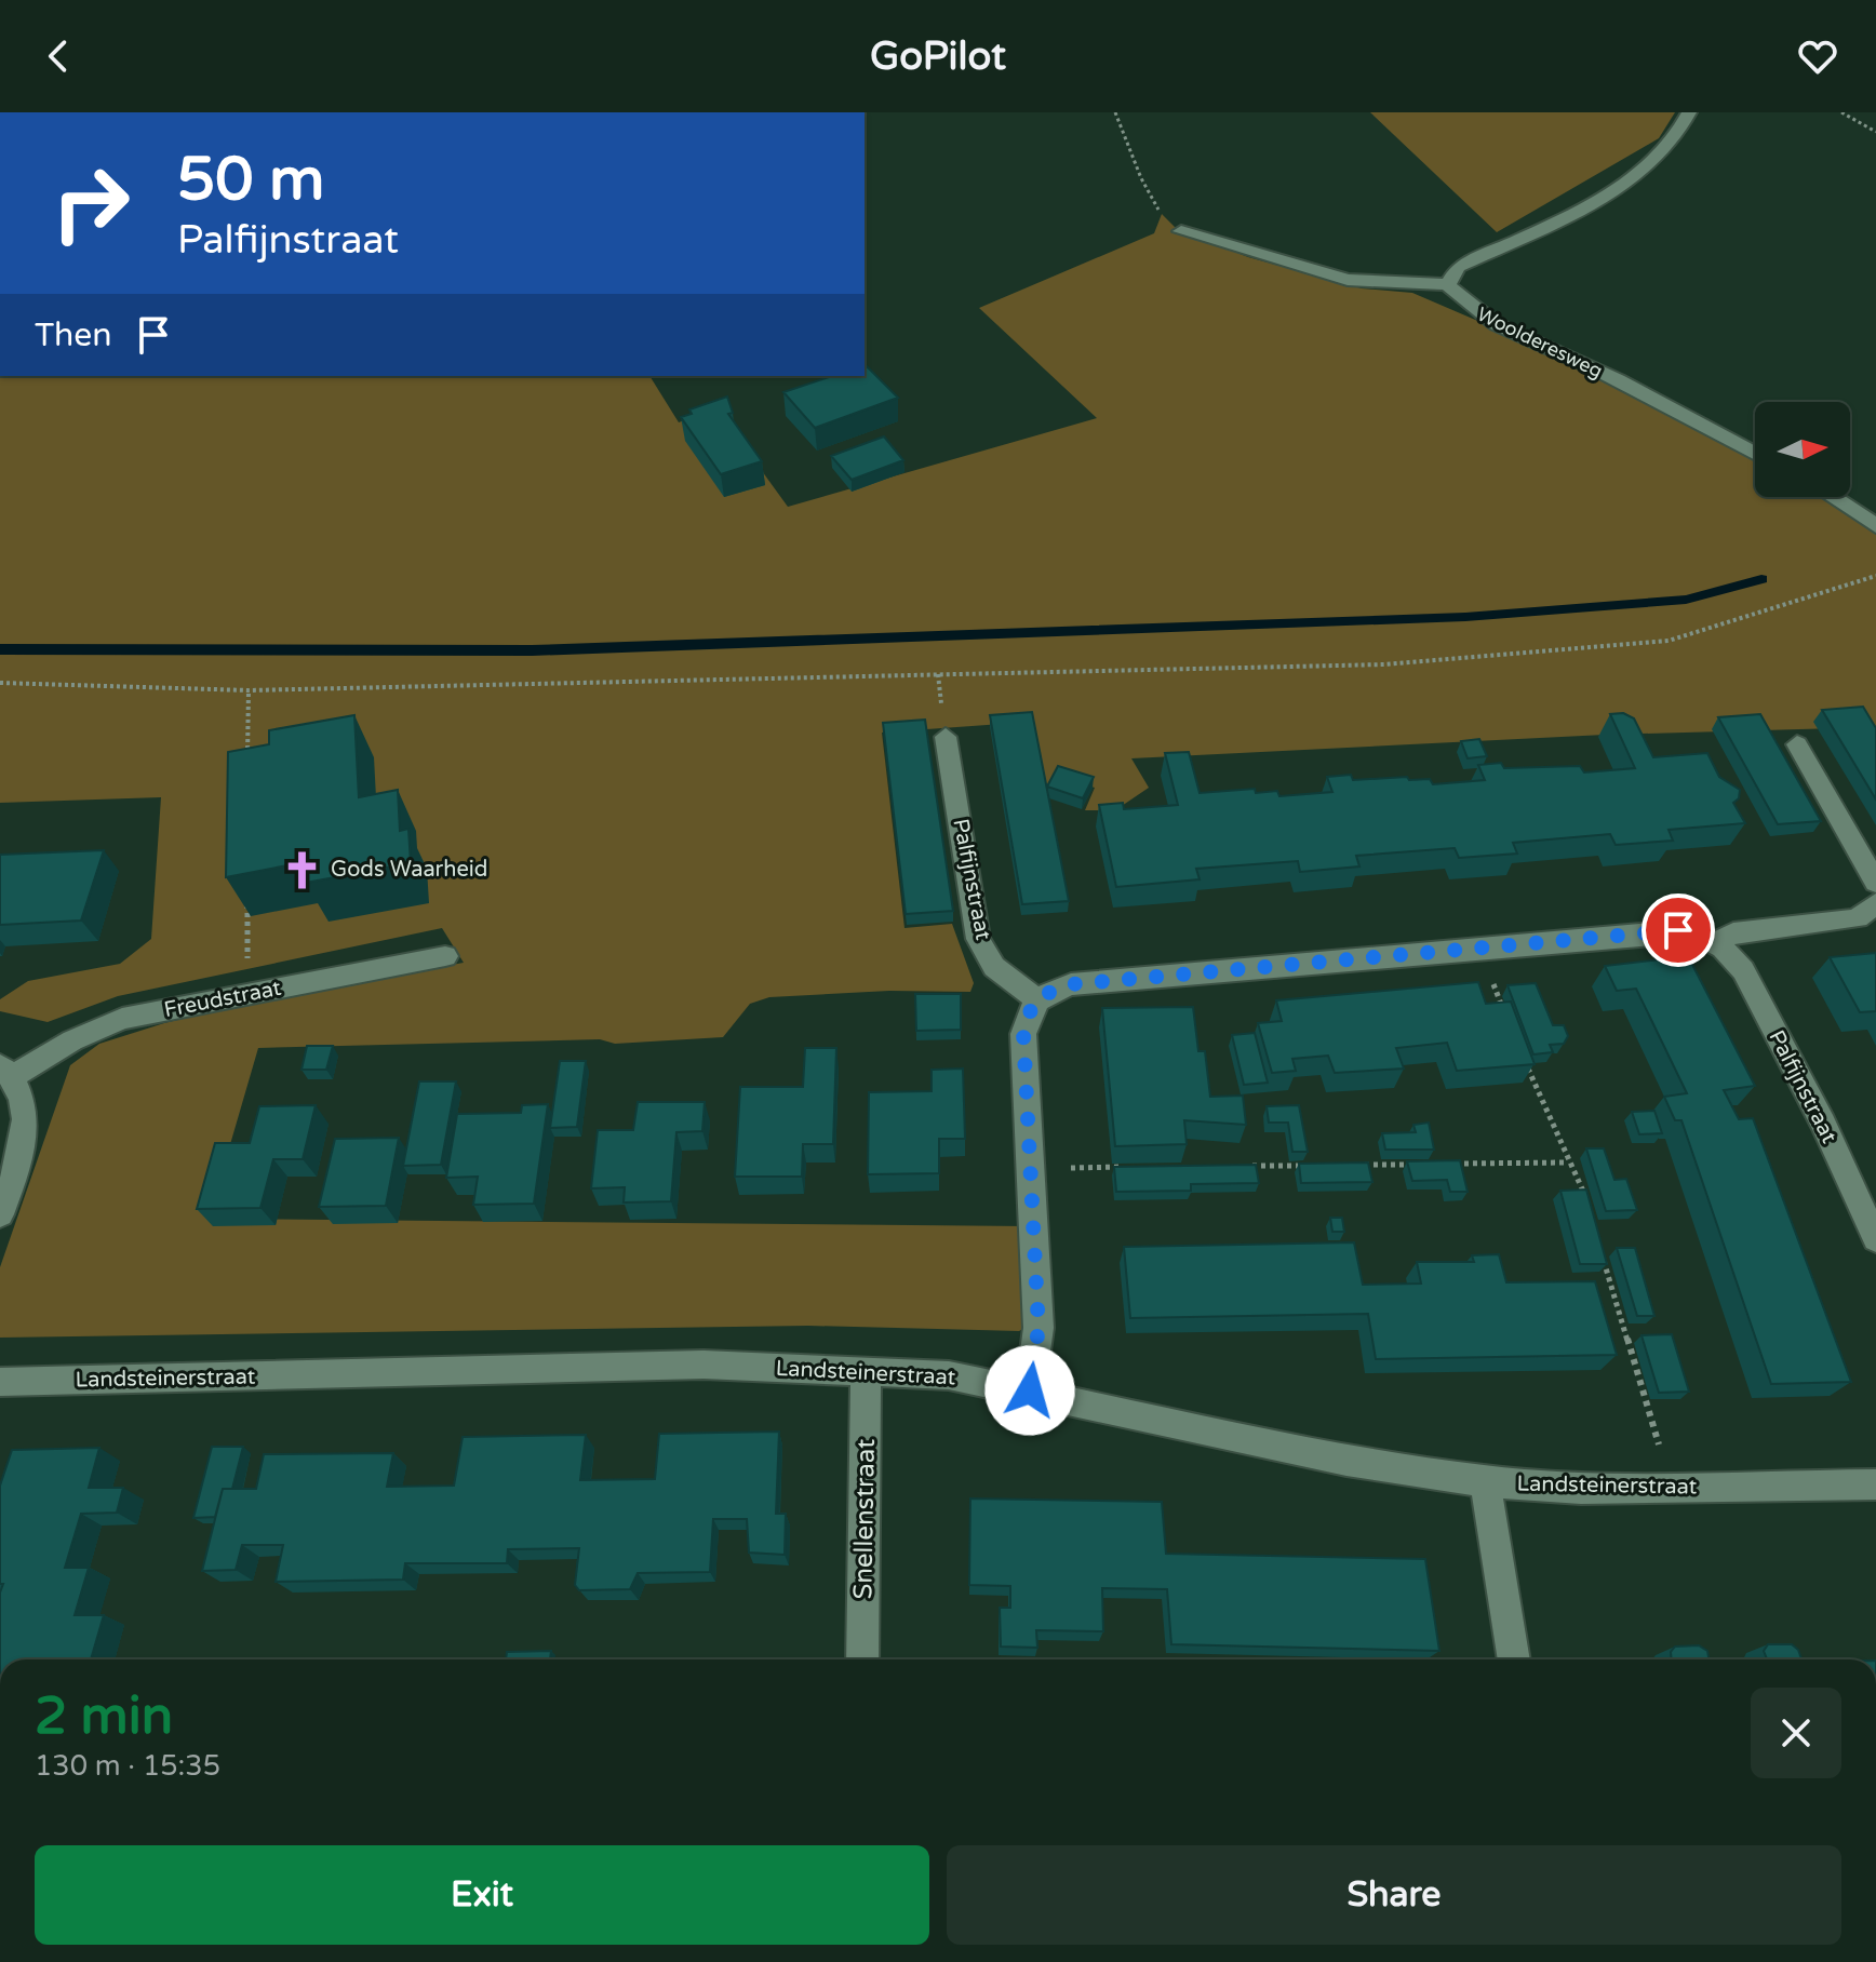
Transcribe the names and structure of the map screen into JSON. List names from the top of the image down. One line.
{"streets":{"street":["Woolderesweg","Palfijnstraat","Freudstraat","Landsteinerstraat","Snellenstraat"]},"crossings":[["Landsteinerstraat","Snellenstraat"]],"places":{"church":["Gods Waarheid"]},"north":"right","page":{"header":"GoPilot","turn":["50 m","Palfijnstraat"],"then":"Then","heading":["2 min","130 m · 15:35"],"buttons":["Exit","Share"]}}
